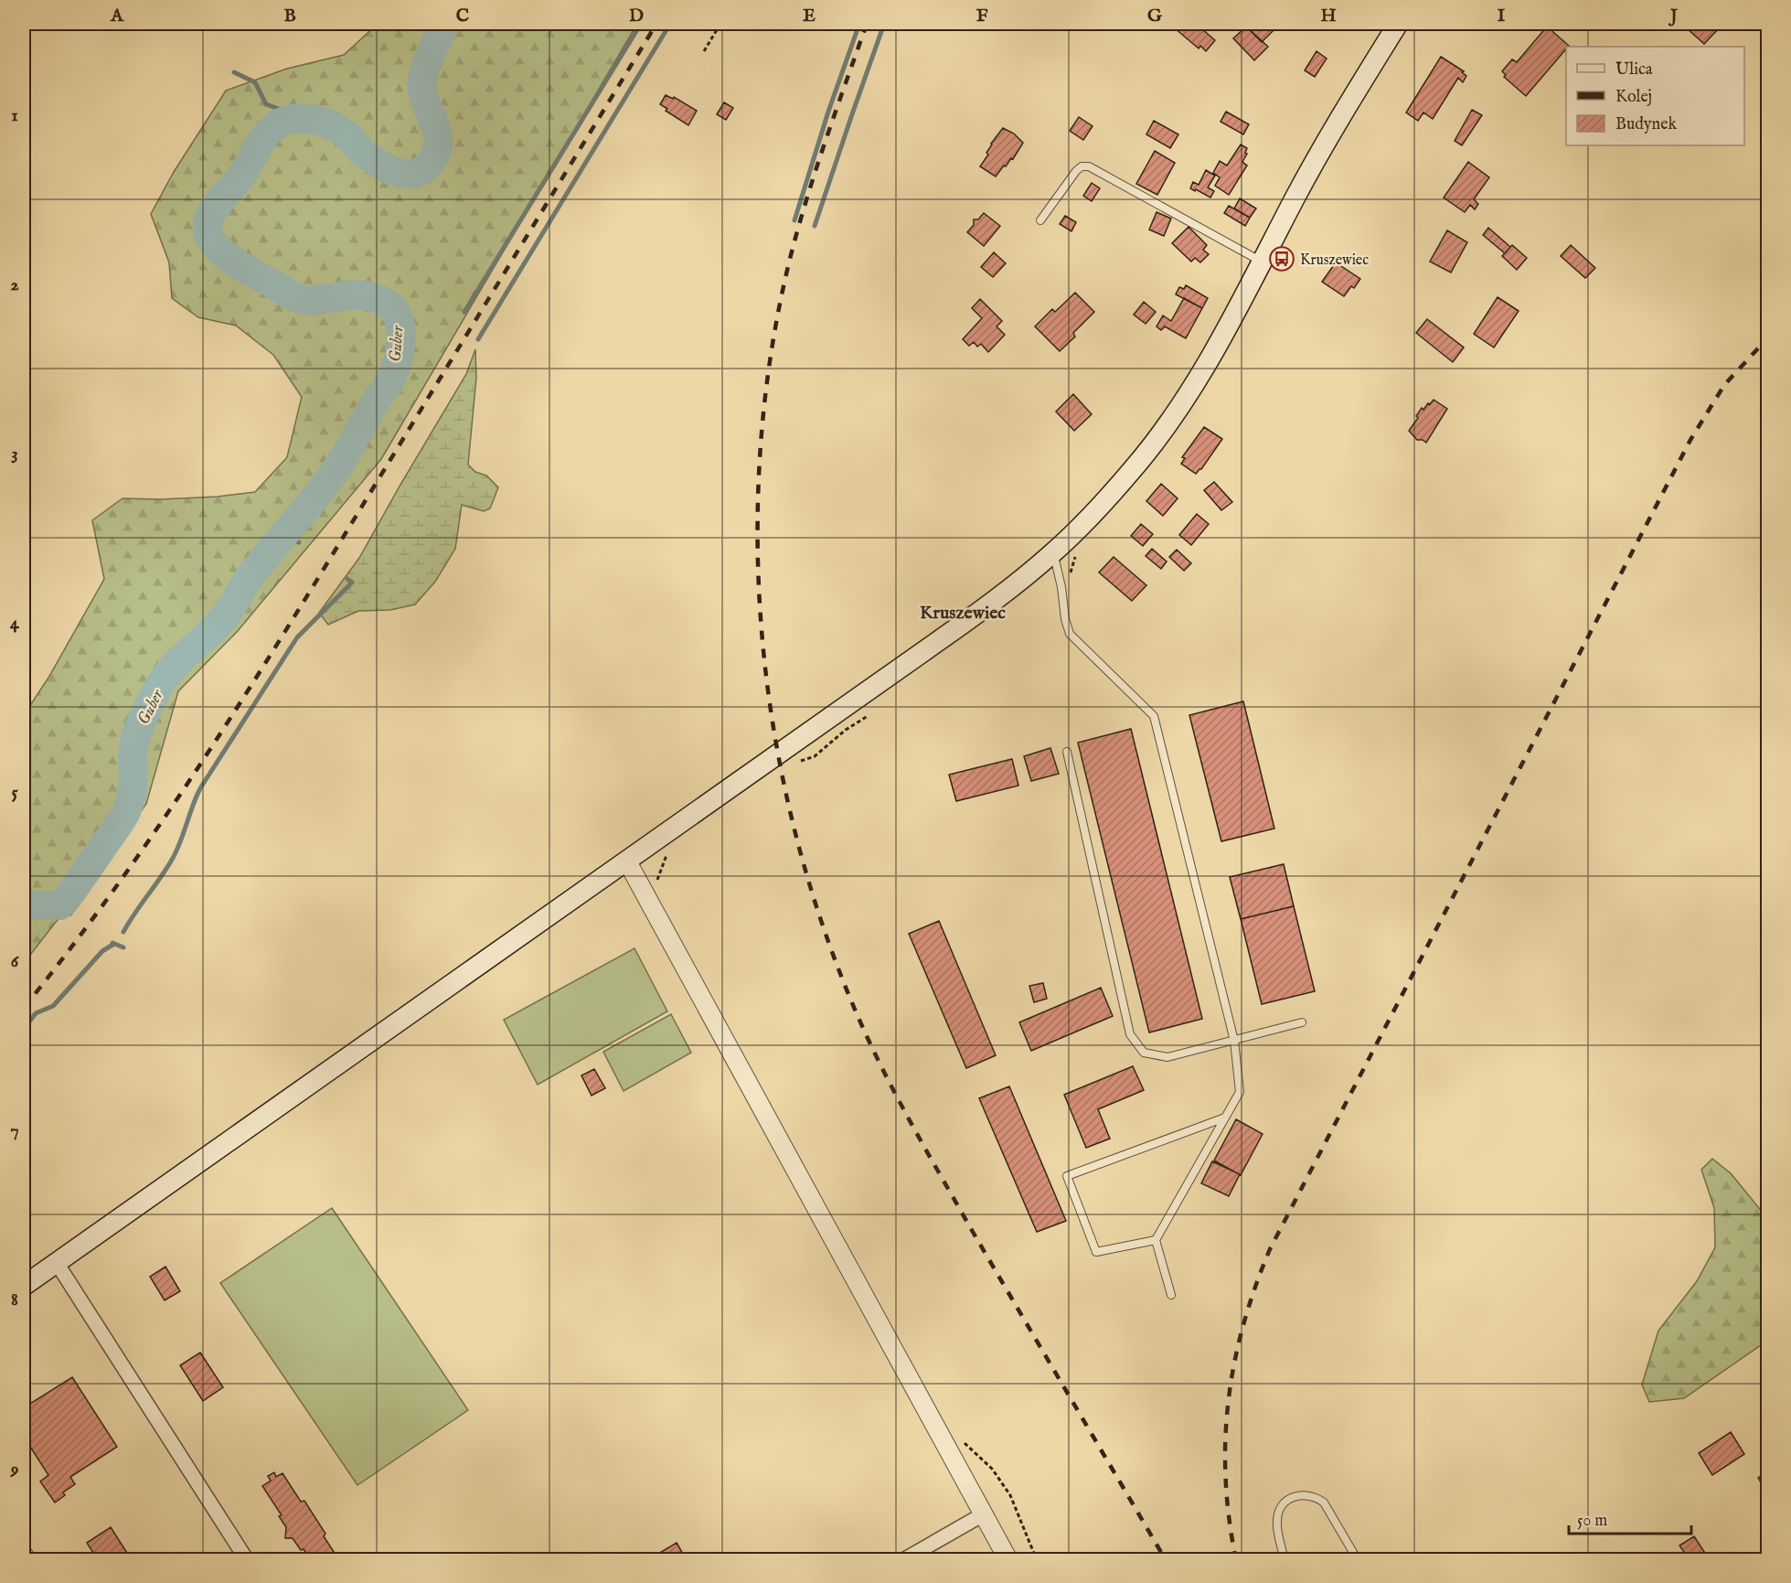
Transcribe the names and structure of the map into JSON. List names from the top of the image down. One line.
{"districts":["Kruszewiec"],"water":["Guber"],"places":{"bus stop":["Kruszewiec"]},"legend":["Ulica","Kolej","Budynek"],"scale_bar":"50 m","grid":{"columns":["A","B","C","D","E","F","G","H","I","J"],"rows":["1","2","3","4","5","6","7","8","9"]}}
